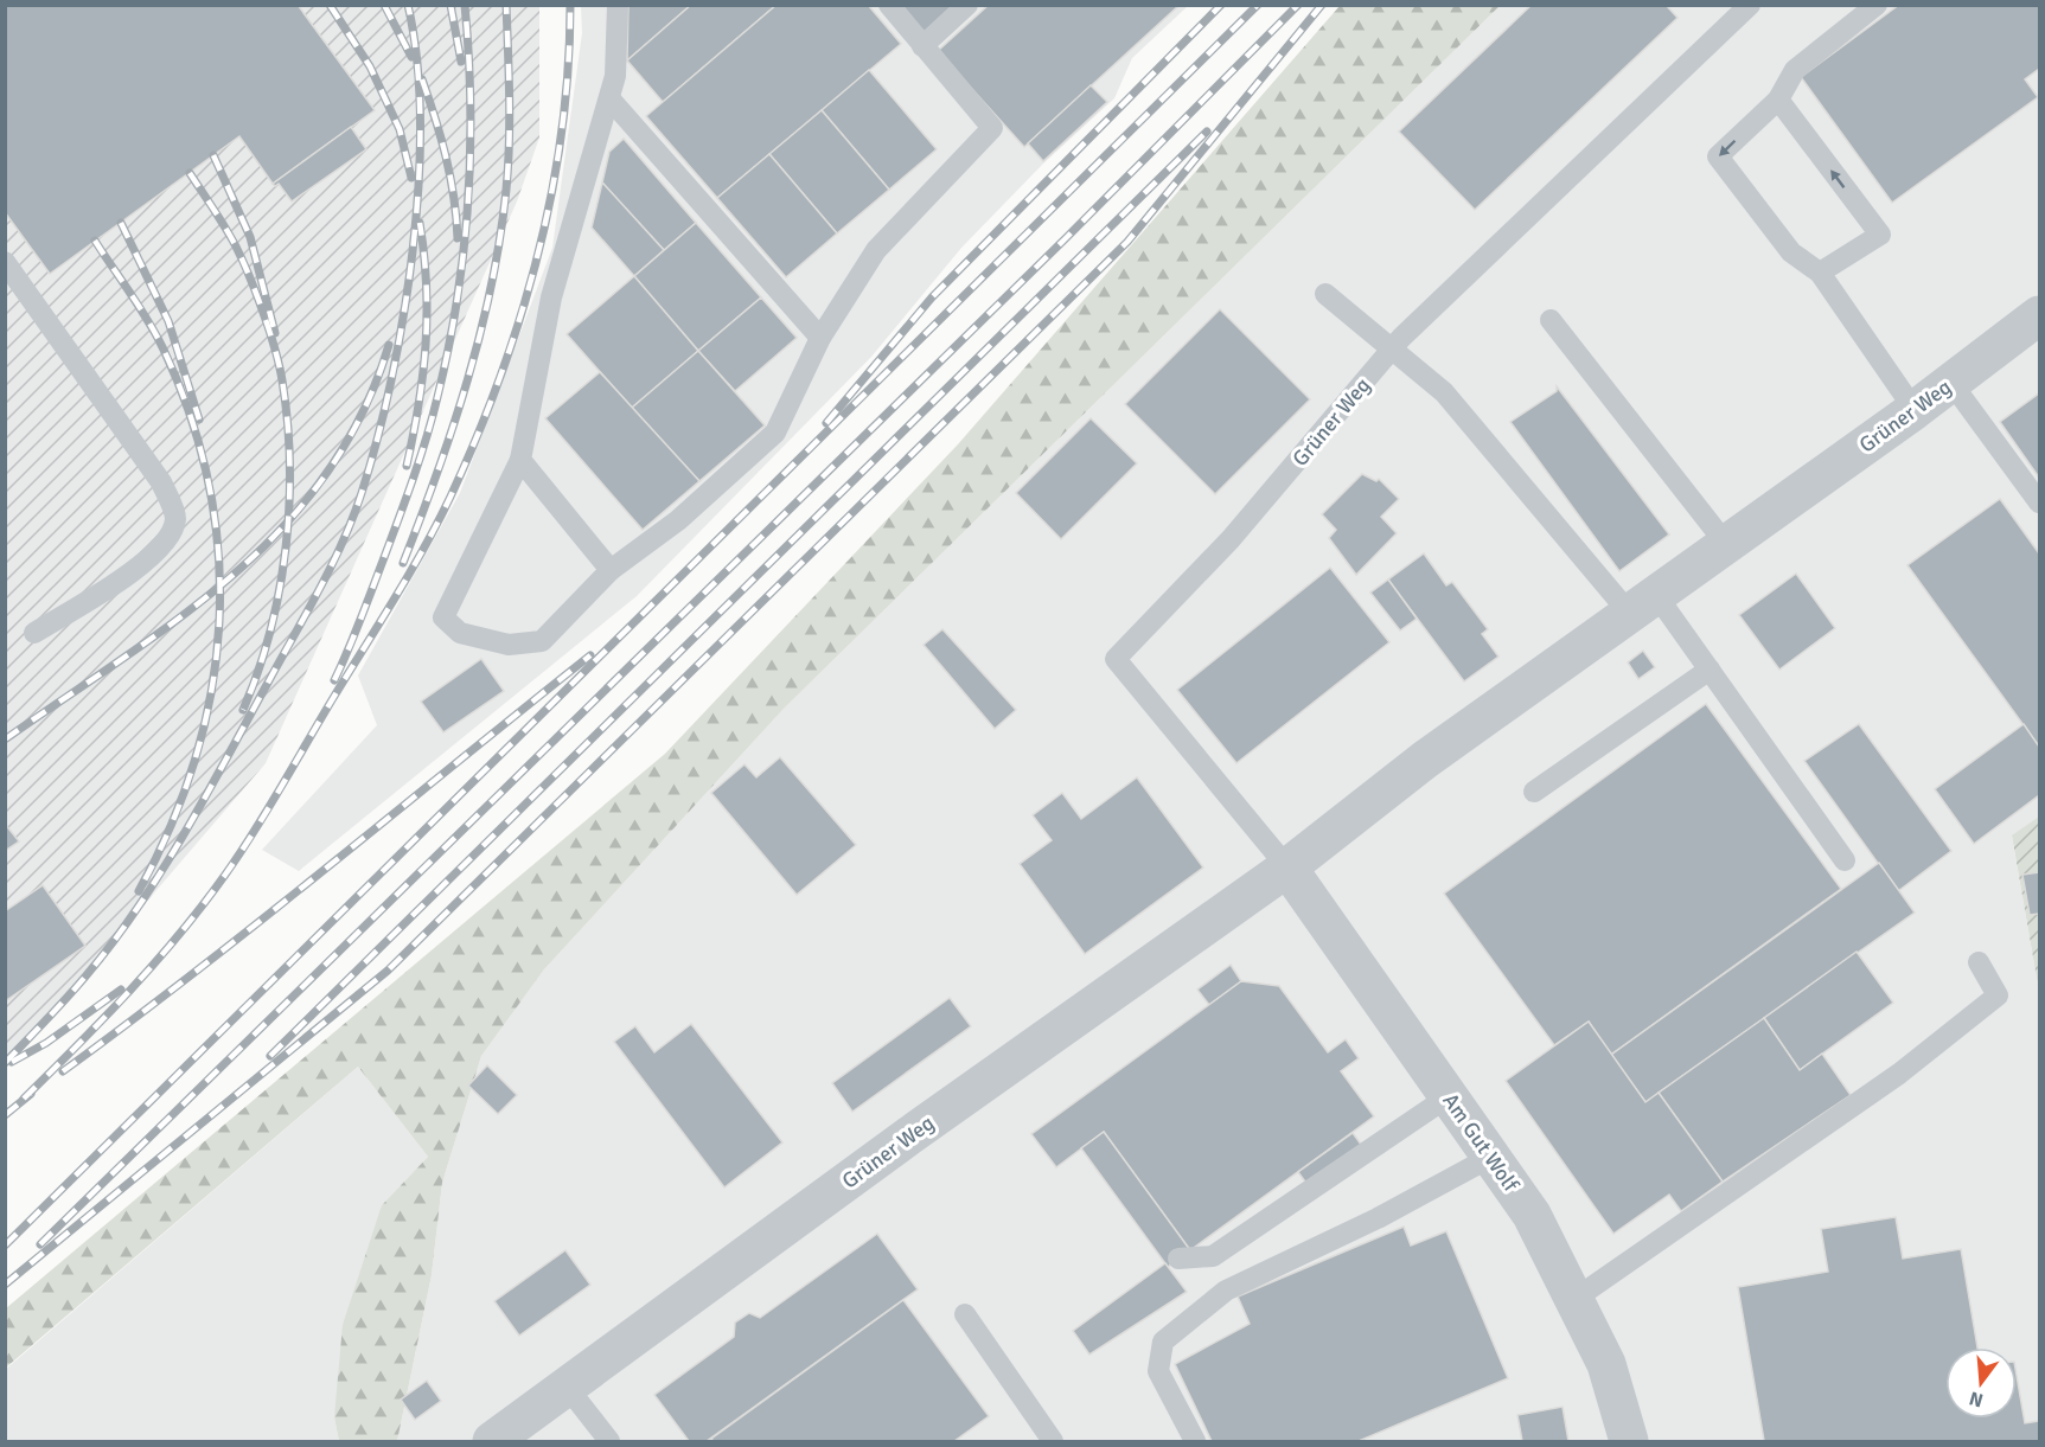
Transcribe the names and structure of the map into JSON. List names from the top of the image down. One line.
{"streets":{"street":["Grüner Weg","Am Gut Wolf"]},"crossings":[["Grüner Weg","Am Gut Wolf"]],"north":"bottom"}
